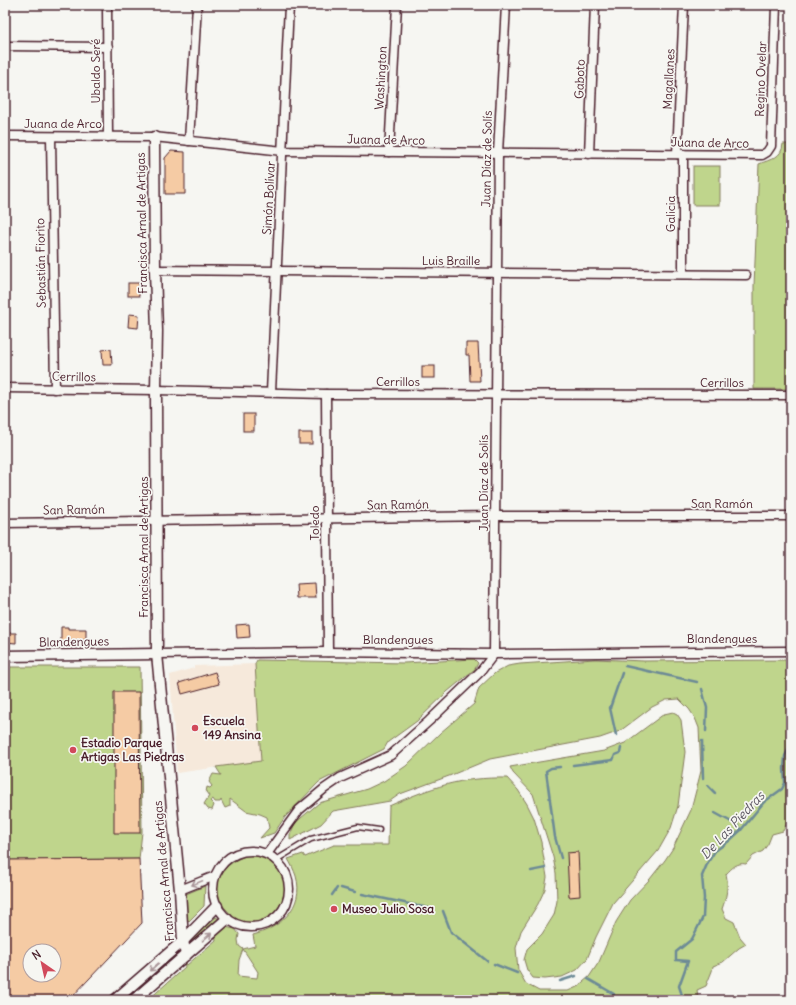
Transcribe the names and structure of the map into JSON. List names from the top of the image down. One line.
{"streets":{"street":["Ubaldo Seré","Washington","Gaboto","Magallanes","Regino Ovelar","Juana de Arco","Juan Díaz de Solís","Simón Bolívar","Galicia","Francisca Arnal de Artigas","Luis Braille","Sebastián Fiorito","Cerrillos","San Ramón","Toledo","Blandengues"]},"crossings":[["Ubaldo Seré","Juana de Arco"],["Washington","Juana de Arco"],["Gaboto","Juana de Arco"],["Magallanes","Juana de Arco"],["Magallanes","Galicia"],["Regino Ovelar","Juana de Arco"],["Juana de Arco","Juan Díaz de Solís"],["Juana de Arco","Simón Bolívar"],["Juana de Arco","Galicia"],["Juana de Arco","Francisca Arnal de Artigas"],["Juana de Arco","Sebastián Fiorito"],["Juan Díaz de Solís","Luis Braille"],["Juan Díaz de Solís","Cerrillos"],["Juan Díaz de Solís","San Ramón"],["Juan Díaz de Solís","Blandengues"],["Simón Bolívar","Luis Braille"],["Simón Bolívar","Cerrillos"],["Galicia","Luis Braille"],["Francisca Arnal de Artigas","Luis Braille"],["Francisca Arnal de Artigas","Cerrillos"],["Francisca Arnal de Artigas","San Ramón"],["Francisca Arnal de Artigas","Blandengues"],["Sebastián Fiorito","Cerrillos"],["Cerrillos","Toledo"],["San Ramón","Toledo"],["Toledo","Blandengues"]],"water":["De Las Piedras"],"places":["Escuela 149 Ansina","Estadio Parque Artigas Las Piedras","Museo Julio Sosa"],"north":"top left"}
